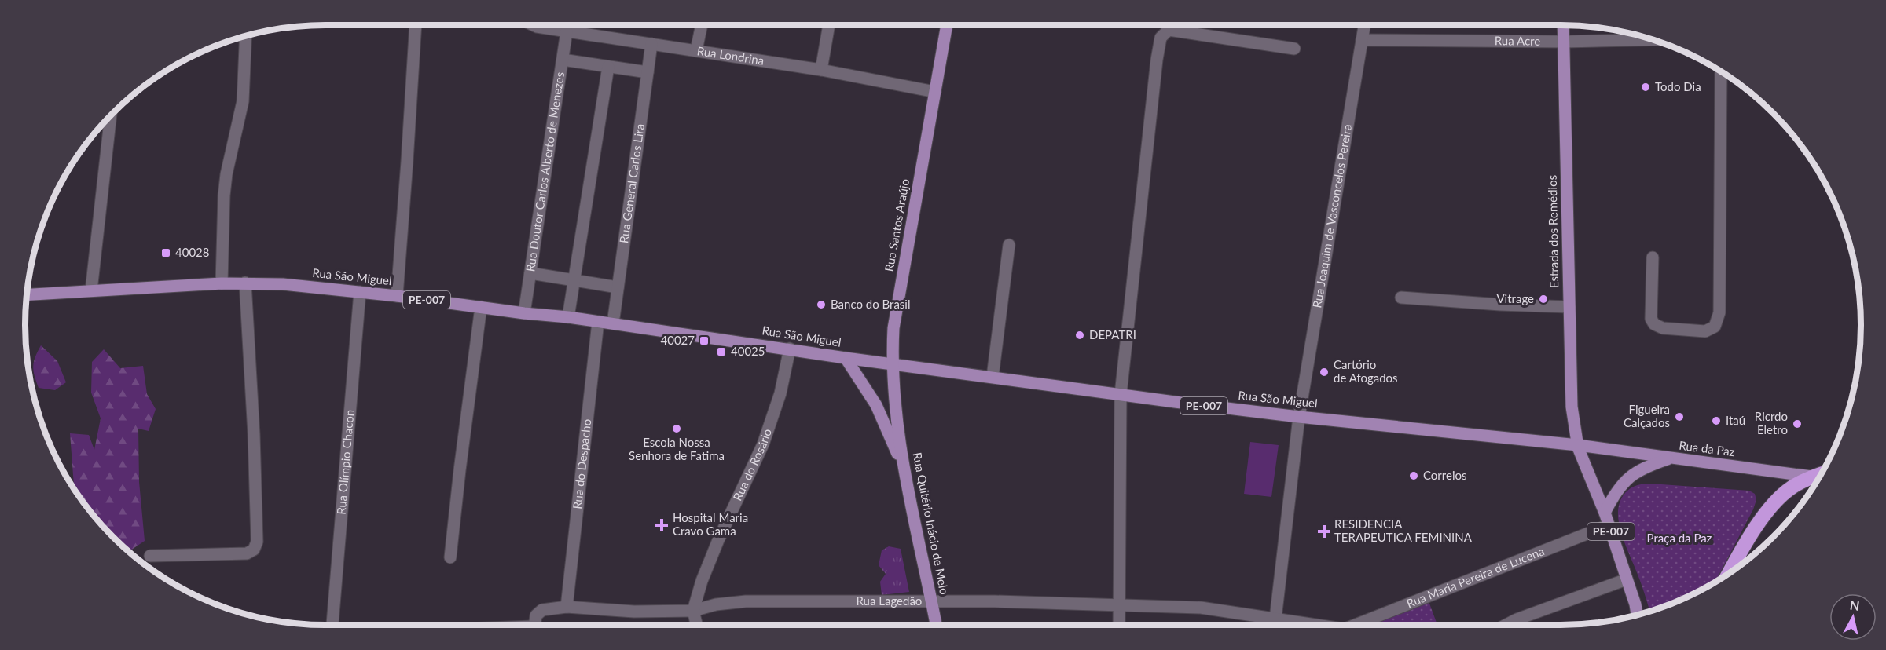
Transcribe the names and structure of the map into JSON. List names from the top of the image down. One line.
{"streets":{"highway":["PE-007","Rua da Paz"],"main road":["Rua Santos Araújo","Estrada dos Remédios","Rua São Miguel","Rua Quitério Inácio de Melo"],"street":["Rua Acre","Rua Londrina","Rua Doutor Carlos Alberto de Menezes","Rua General Carlos Lira","Rua Joaquim de Vasconcelos Pereira","Rua Olímpio Chacon","Rua do Despacho","Rua do Rosário","Rua Maria Pereira de Lucena","Rua Lagedão"]},"crossings":[["Rua Acre","Rua Joaquim de Vasconcelos Pereira"],["Rua Acre","Estrada dos Remédios"],["Rua Londrina","Rua Doutor Carlos Alberto de Menezes"],["Rua Londrina","Rua General Carlos Lira"],["Rua Londrina","Rua Santos Araújo"],["Rua Doutor Carlos Alberto de Menezes","Rua São Miguel"],["Rua General Carlos Lira","Rua São Miguel"],["Rua Joaquim de Vasconcelos Pereira","Rua São Miguel"],["Rua Joaquim de Vasconcelos Pereira","Rua Lagedão"],["Rua Santos Araújo","Rua São Miguel"],["Rua Santos Araújo","Rua Quitério Inácio de Melo"],["Estrada dos Remédios","Rua São Miguel"],["Estrada dos Remédios","PE-007"],["Estrada dos Remédios","Rua da Paz"],["Rua São Miguel","PE-007"],["Rua São Miguel","Rua da Paz"],["Rua São Miguel","Rua Olímpio Chacon"],["Rua São Miguel","Rua do Despacho"],["Rua São Miguel","Rua do Rosário"],["Rua São Miguel","Rua Quitério Inácio de Melo"],["PE-007","Rua da Paz"],["PE-007","Rua Maria Pereira de Lucena"],["Rua do Despacho","Rua Lagedão"],["Rua do Rosário","Rua Lagedão"],["Rua Quitério Inácio de Melo","Rua Lagedão"]],"parks":["Praça da Paz"],"places":{"other":["Todo Dia","Vitrage","Banco do Brasil","DEPATRI","Cartório de Afogados","Figueira Calçados","Itaú","Ricrdo Eletro","Escola Nossa Senhora de Fatima","Correios"],"transit":["40028","40027","40025"],"health":["Hospital Maria Cravo Gama","RESIDENCIA TERAPEUTICA FEMININA"]},"north":"top"}
